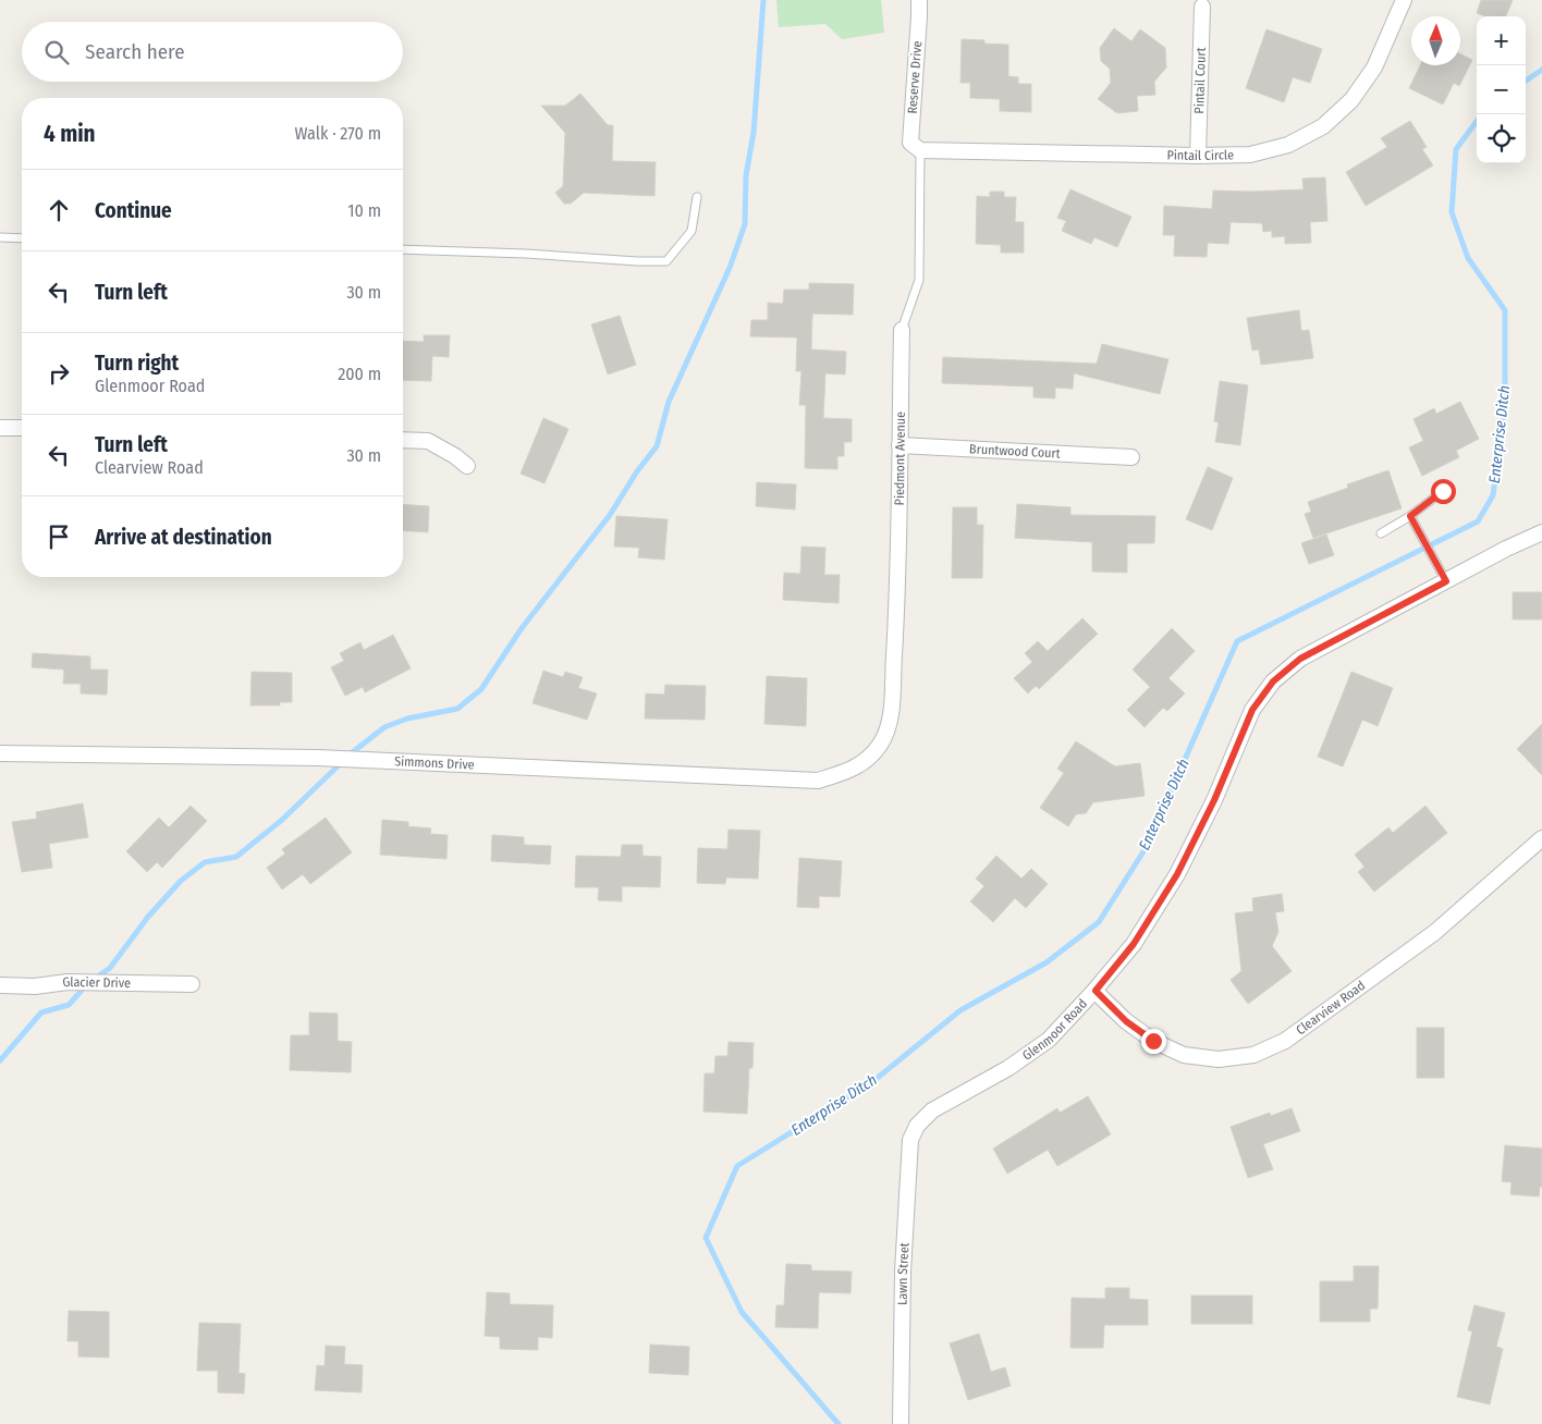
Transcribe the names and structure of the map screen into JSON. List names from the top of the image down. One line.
{"streets":{"street":["Reserve Drive","Pintail Court","Pintail Circle","Bruntwood Court","Piedmont Avenue","Simmons Drive","Glacier Drive","Clearview Road","Glenmoor Road","Lawn Street"]},"crossings":[["Reserve Drive","Pintail Circle"],["Reserve Drive","Piedmont Avenue"],["Pintail Court","Pintail Circle"],["Pintail Circle","Piedmont Avenue"],["Bruntwood Court","Piedmont Avenue"],["Piedmont Avenue","Simmons Drive"],["Clearview Road","Glenmoor Road"],["Glenmoor Road","Lawn Street"]],"water":["Enterprise Ditch"],"north":"top","page":{"map_buttons":["+","−"],"search":"Search here","heading":["4 min","Walk · 270 m"],"list":[["Continue","10 m"],["Turn left","30 m"],["Turn right","Glenmoor Road","200 m"],["Turn left","Clearview Road","30 m"],"Arrive at destination"]}}
